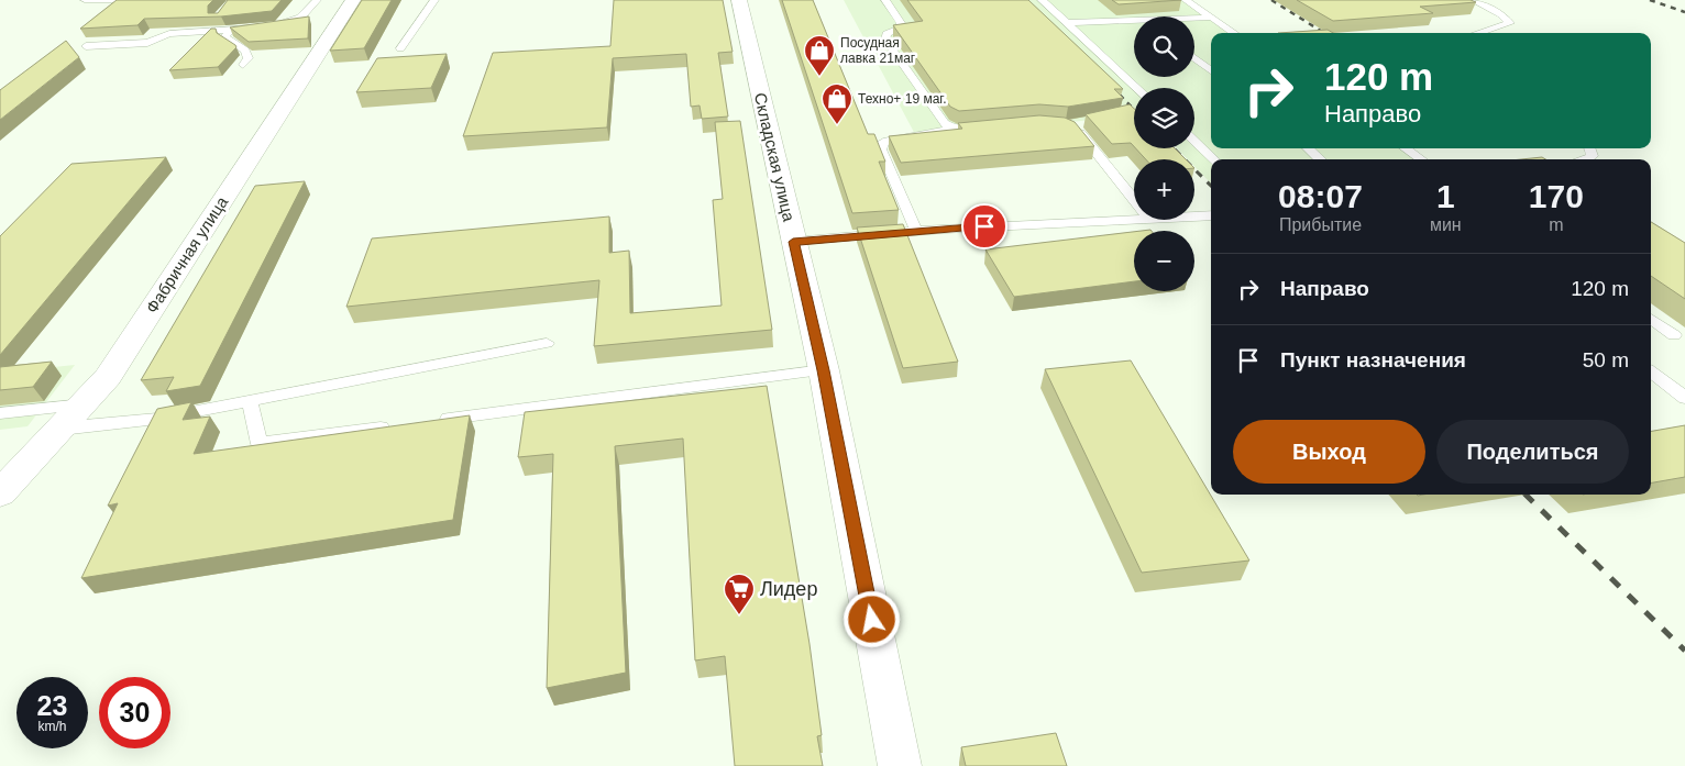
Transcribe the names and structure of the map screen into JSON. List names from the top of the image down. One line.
{"streets":{"street":["Складская улица","Фабричная улица"]},"places":{"shop":["Посудная лавка 21маг","Техно+ 19 маг."],"supermarket":["Лидер"]},"page":{"map_buttons":["+","−"],"turn":["120 m","Направо"],"eta":["08:07","Прибытие","1","мин","170","m"],"list":[{"name":"Направо","value":"120 m"},{"name":"Пункт назначения","value":"50 m"}],"buttons":["Выход","Поделиться"],"speed":"23 km/h","limit":"30"}}
